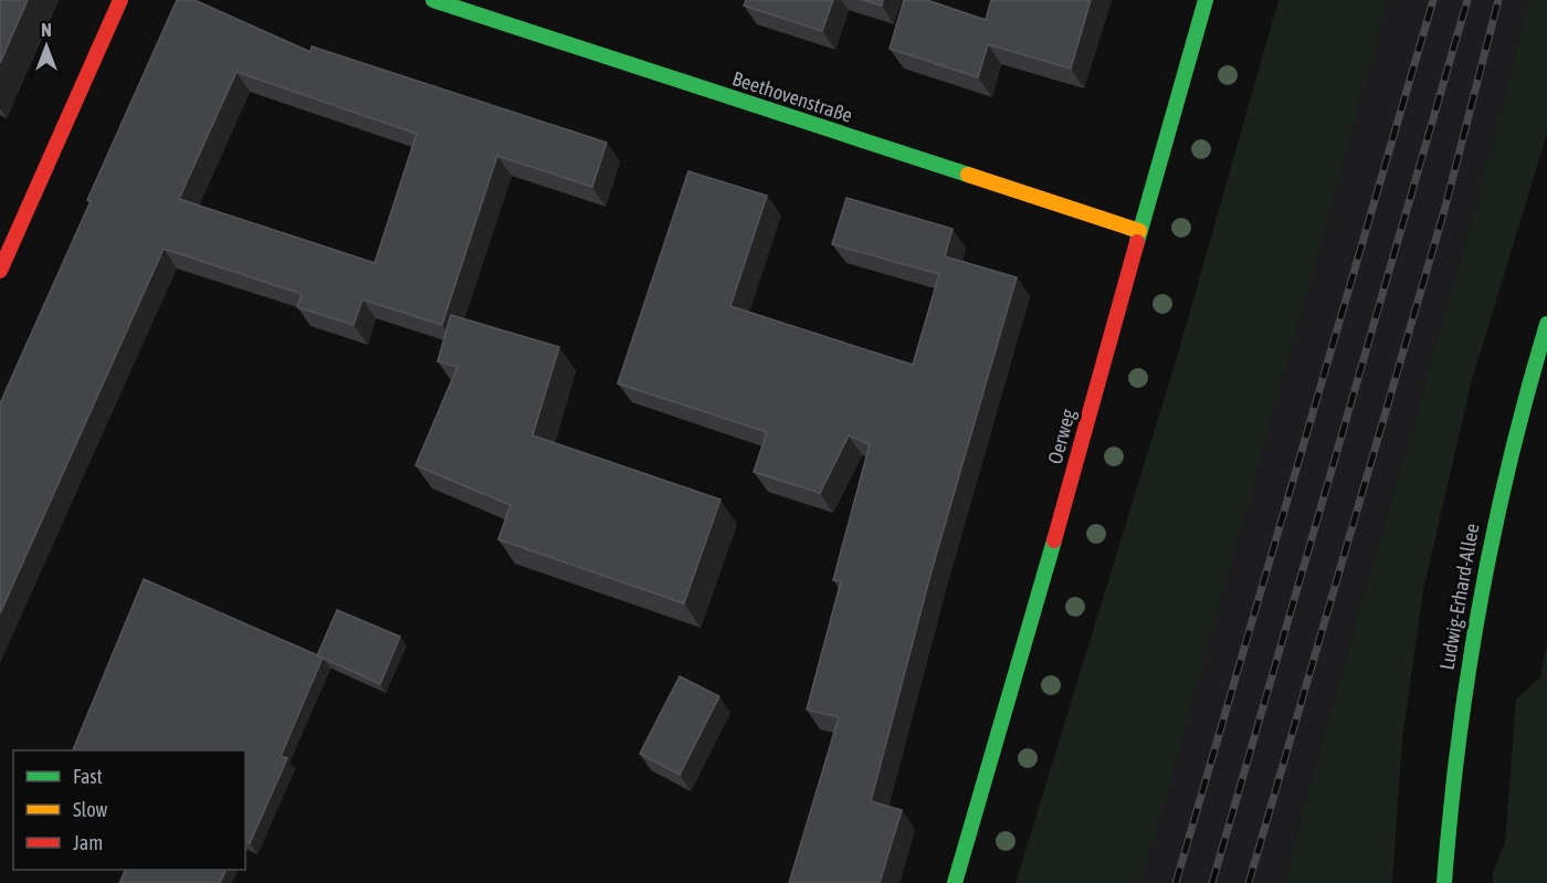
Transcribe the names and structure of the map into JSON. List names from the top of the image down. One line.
{"streets":{"main road":["Beethovenstraße","Oerweg","Ludwig-Erhard-Allee"]},"crossings":[["Beethovenstraße","Oerweg"]],"legend":["Fast","Slow","Jam"],"north":"top"}
